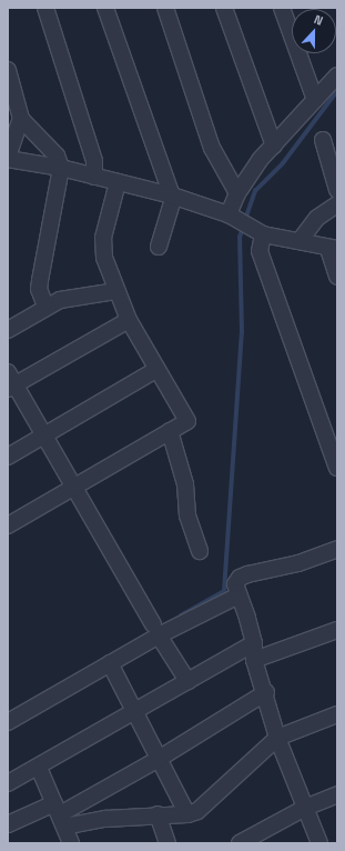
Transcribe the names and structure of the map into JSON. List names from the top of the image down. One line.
{"north":"top"}
